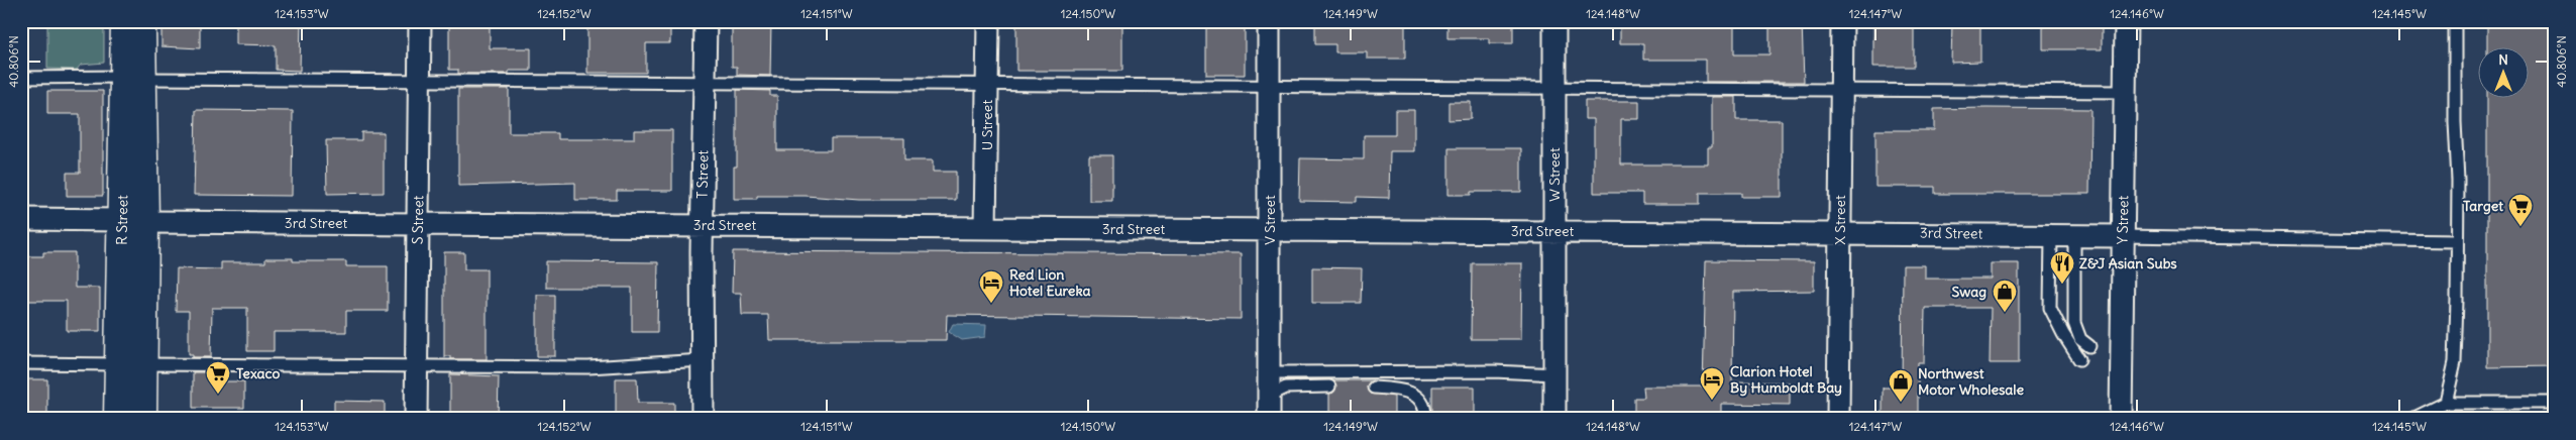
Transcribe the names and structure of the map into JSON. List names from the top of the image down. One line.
{"streets":{"main road":["R Street"],"street":["U Street","T Street","W Street","S Street","V Street","X Street","Y Street","3rd Street"]},"crossings":[["U Street","3rd Street"],["T Street","3rd Street"],["W Street","3rd Street"],["R Street","3rd Street"],["S Street","3rd Street"],["V Street","3rd Street"],["X Street","3rd Street"],["Y Street","3rd Street"]],"places":{"supermarket":["Target","Texaco"],"restaurant":["Z&J Asian Subs"],"hotel":["Red Lion Hotel Eureka","Clarion Hotel By Humboldt Bay"],"shop":["Swag","Northwest Motor Wholesale"]},"north":"top","coordinates":["124.153°W","124.152°W","124.151°W","124.150°W","124.149°W","124.148°W","124.147°W","124.146°W","124.145°W","40.806°N"]}
